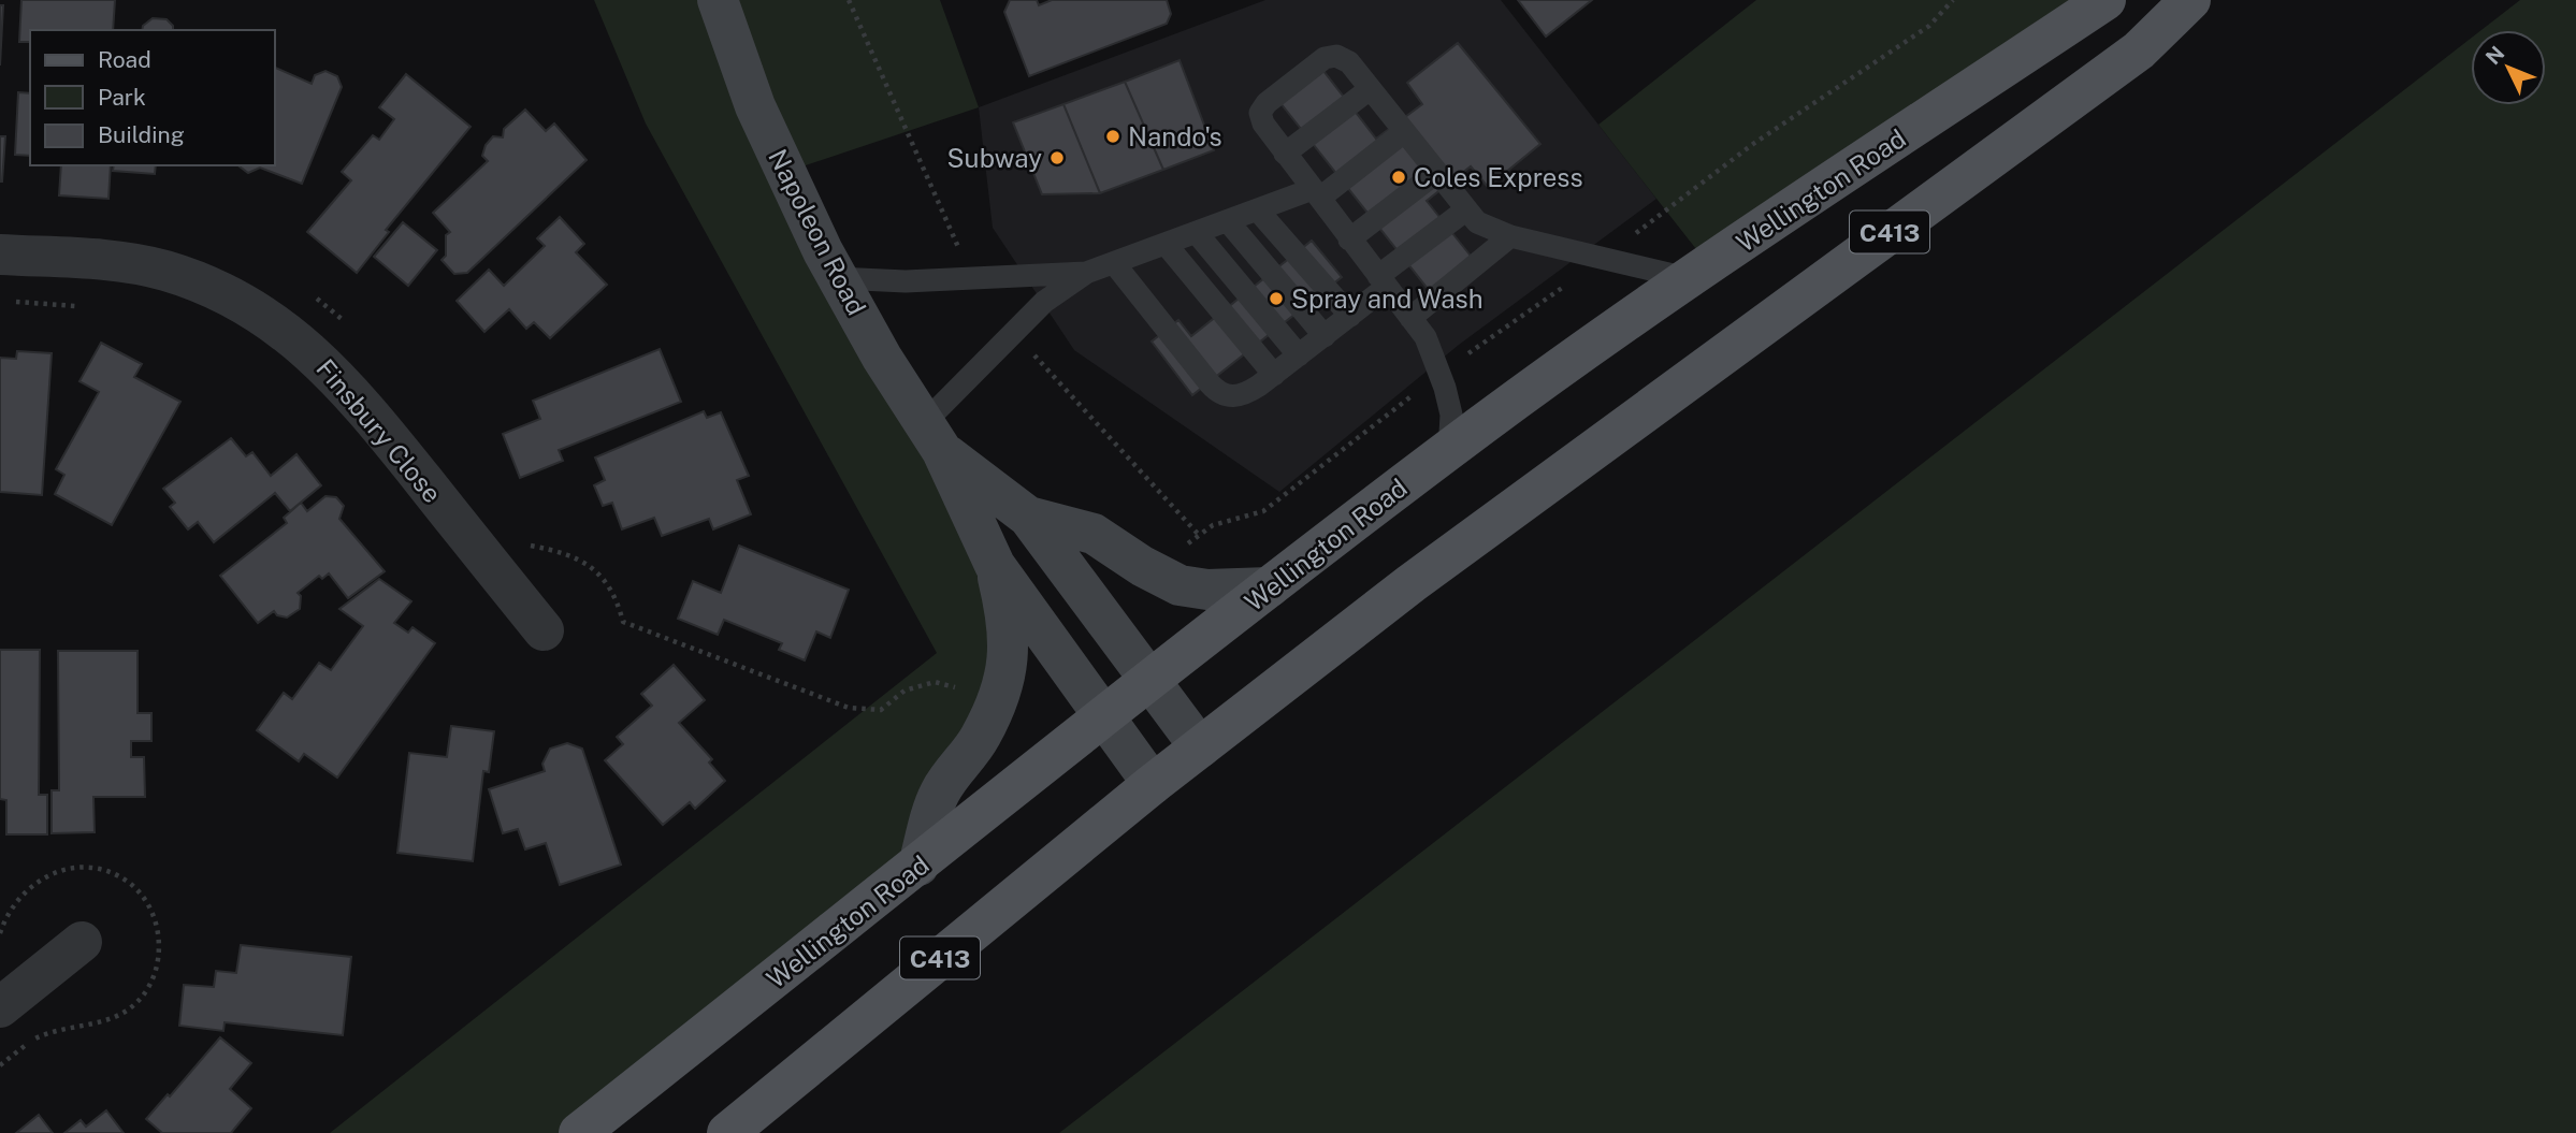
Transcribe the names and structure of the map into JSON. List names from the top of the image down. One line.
{"streets":{"main road":["Wellington Road","Napoleon Road","C413"],"street":["Finsbury Close"]},"crossings":[["Wellington Road","Napoleon Road"],["Napoleon Road","C413"]],"places":["Nando's","Subway","Coles Express","Spray and Wash"],"legend":["Road","Park","Building"],"north":"top left"}
